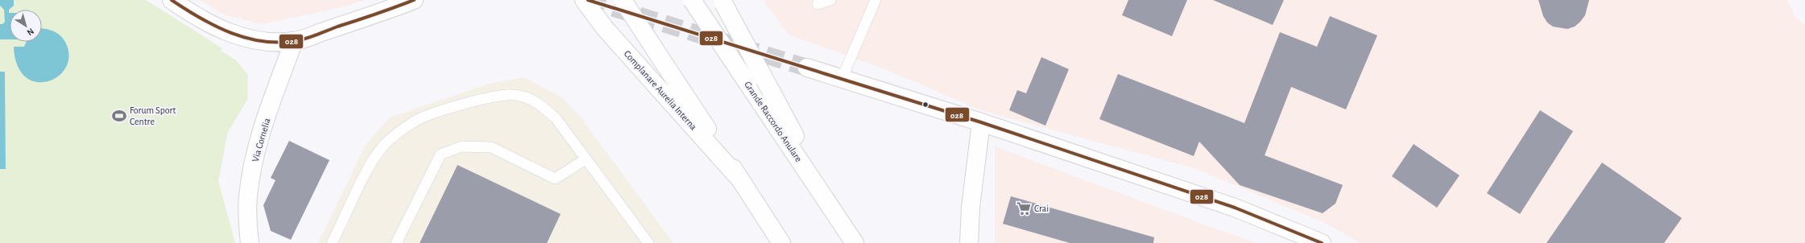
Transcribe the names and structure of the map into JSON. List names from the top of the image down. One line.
{"streets":{"main road":["Complanare Aurelia Interna","Grande Raccordo Anulare","Via Cornelia"]},"places":{"sports":["Forum Sport Centre"],"supermarket":["Crai"]},"lines":["transit line 028"],"north":"bottom right"}
